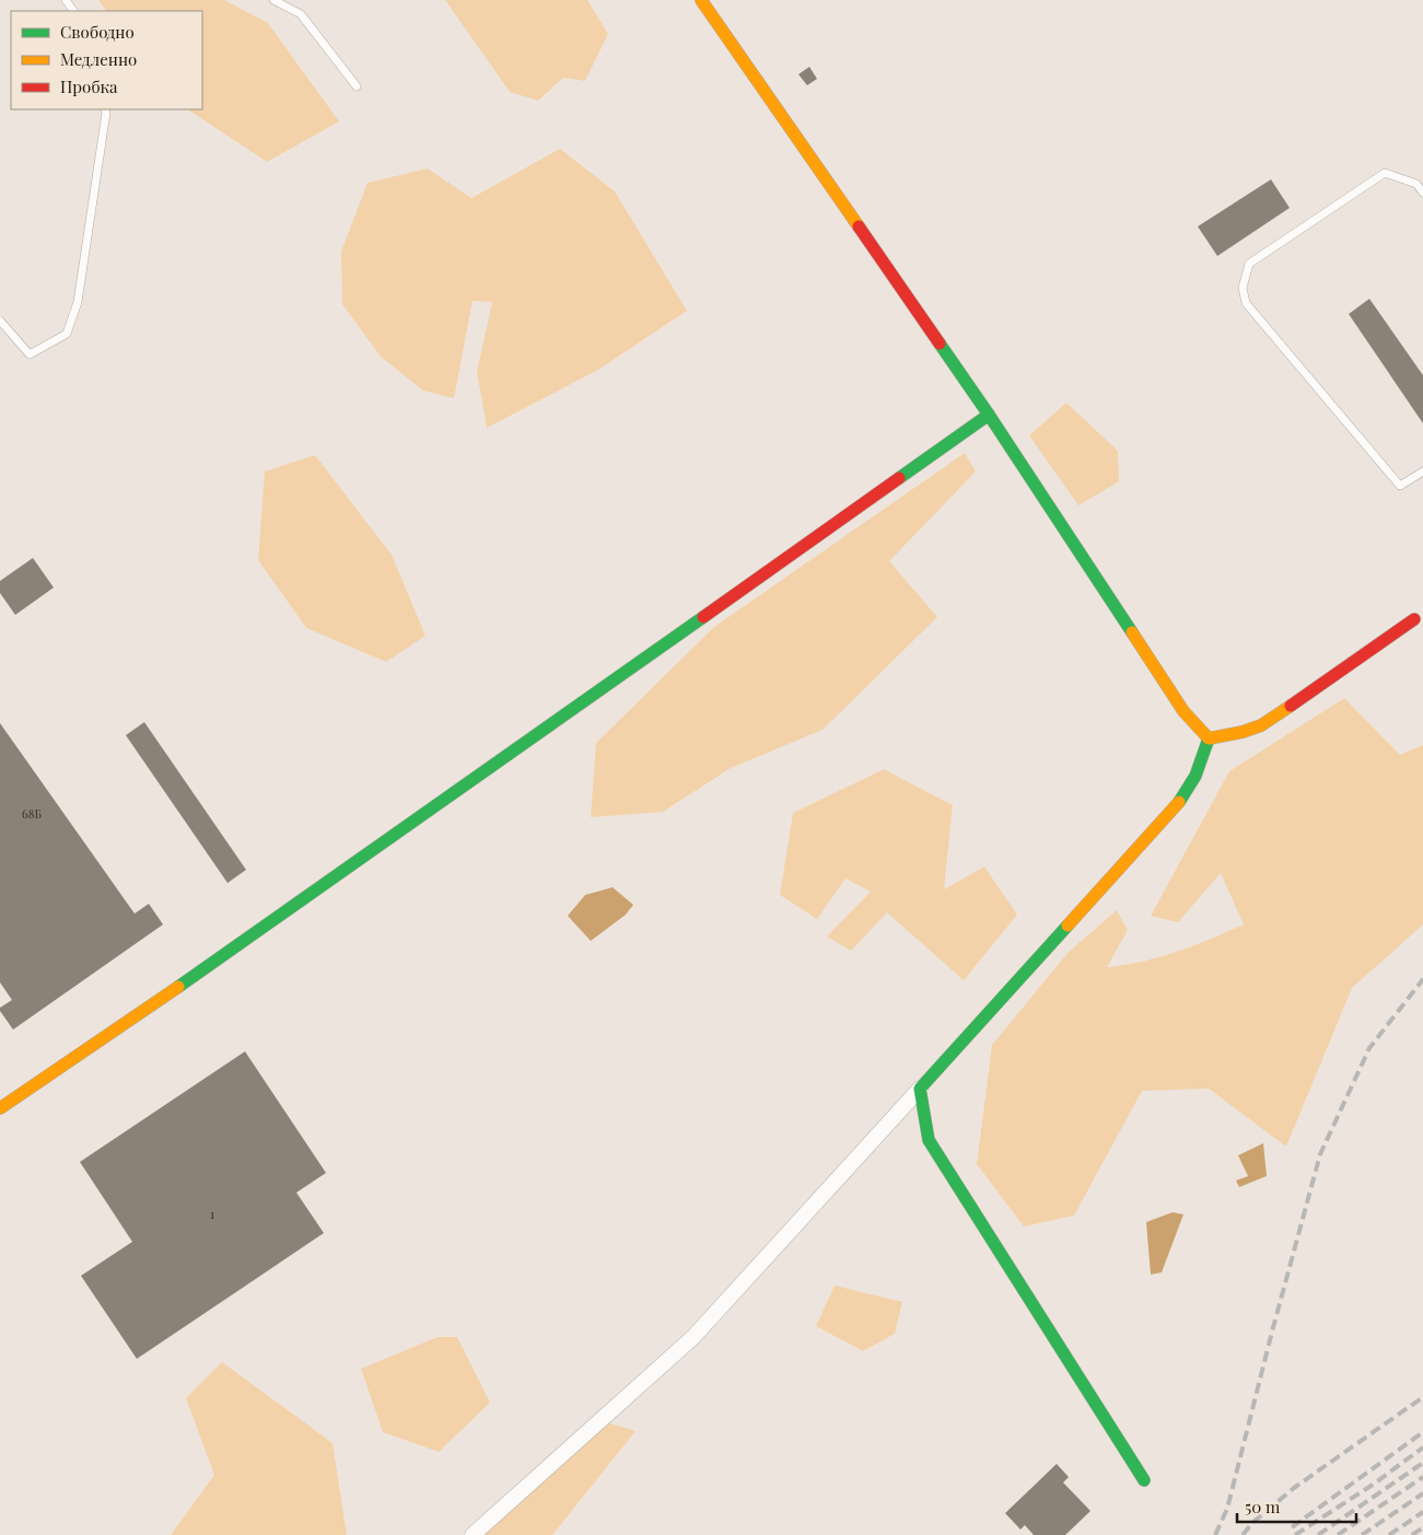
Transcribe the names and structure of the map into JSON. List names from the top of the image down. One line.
{"house_numbers":["68Б","1"],"legend":["Свободно","Медленно","Пробка"],"scale_bar":"50 m"}
